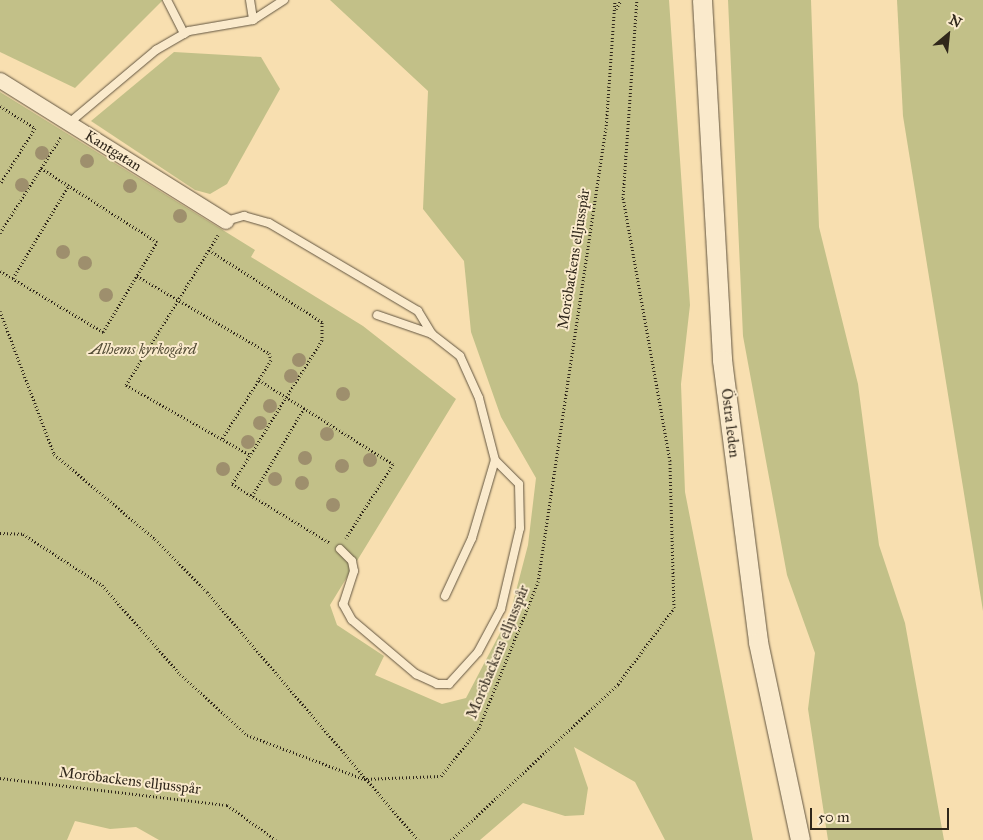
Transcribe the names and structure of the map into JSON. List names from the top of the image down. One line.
{"streets":{"street":["Kantgatan","Östra leden"],"path":["Moröbackens elljusspår"]},"parks":["Alhems kyrkogård"],"scale_bar":"50 m","north":"top right"}
